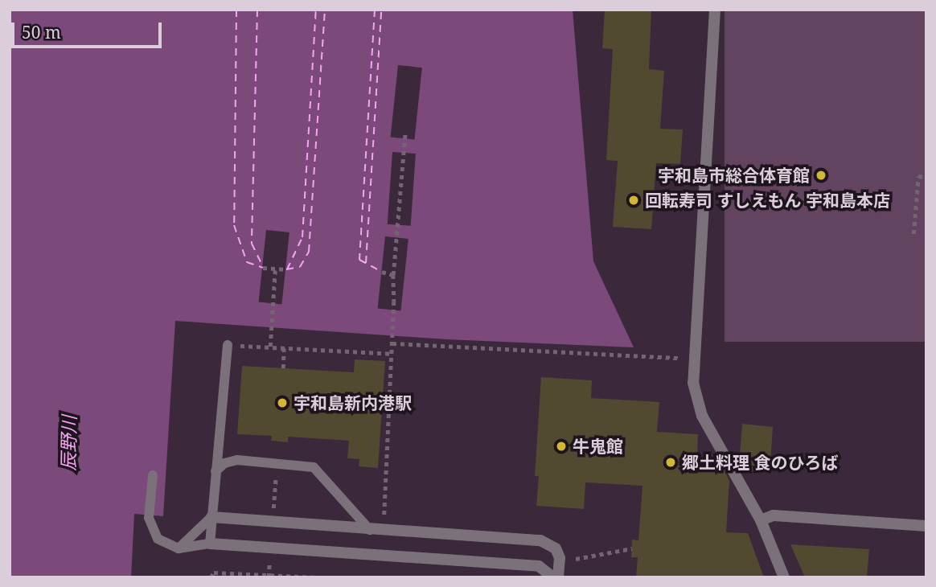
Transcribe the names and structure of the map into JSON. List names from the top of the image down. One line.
{"water":["辰野川"],"places":["宇和島市総合体育館","回転寿司 すしえもん 宇和島本店","宇和島新内港駅","牛鬼館","郷土料理 食のひろば"],"scale_bar":"50 m"}
